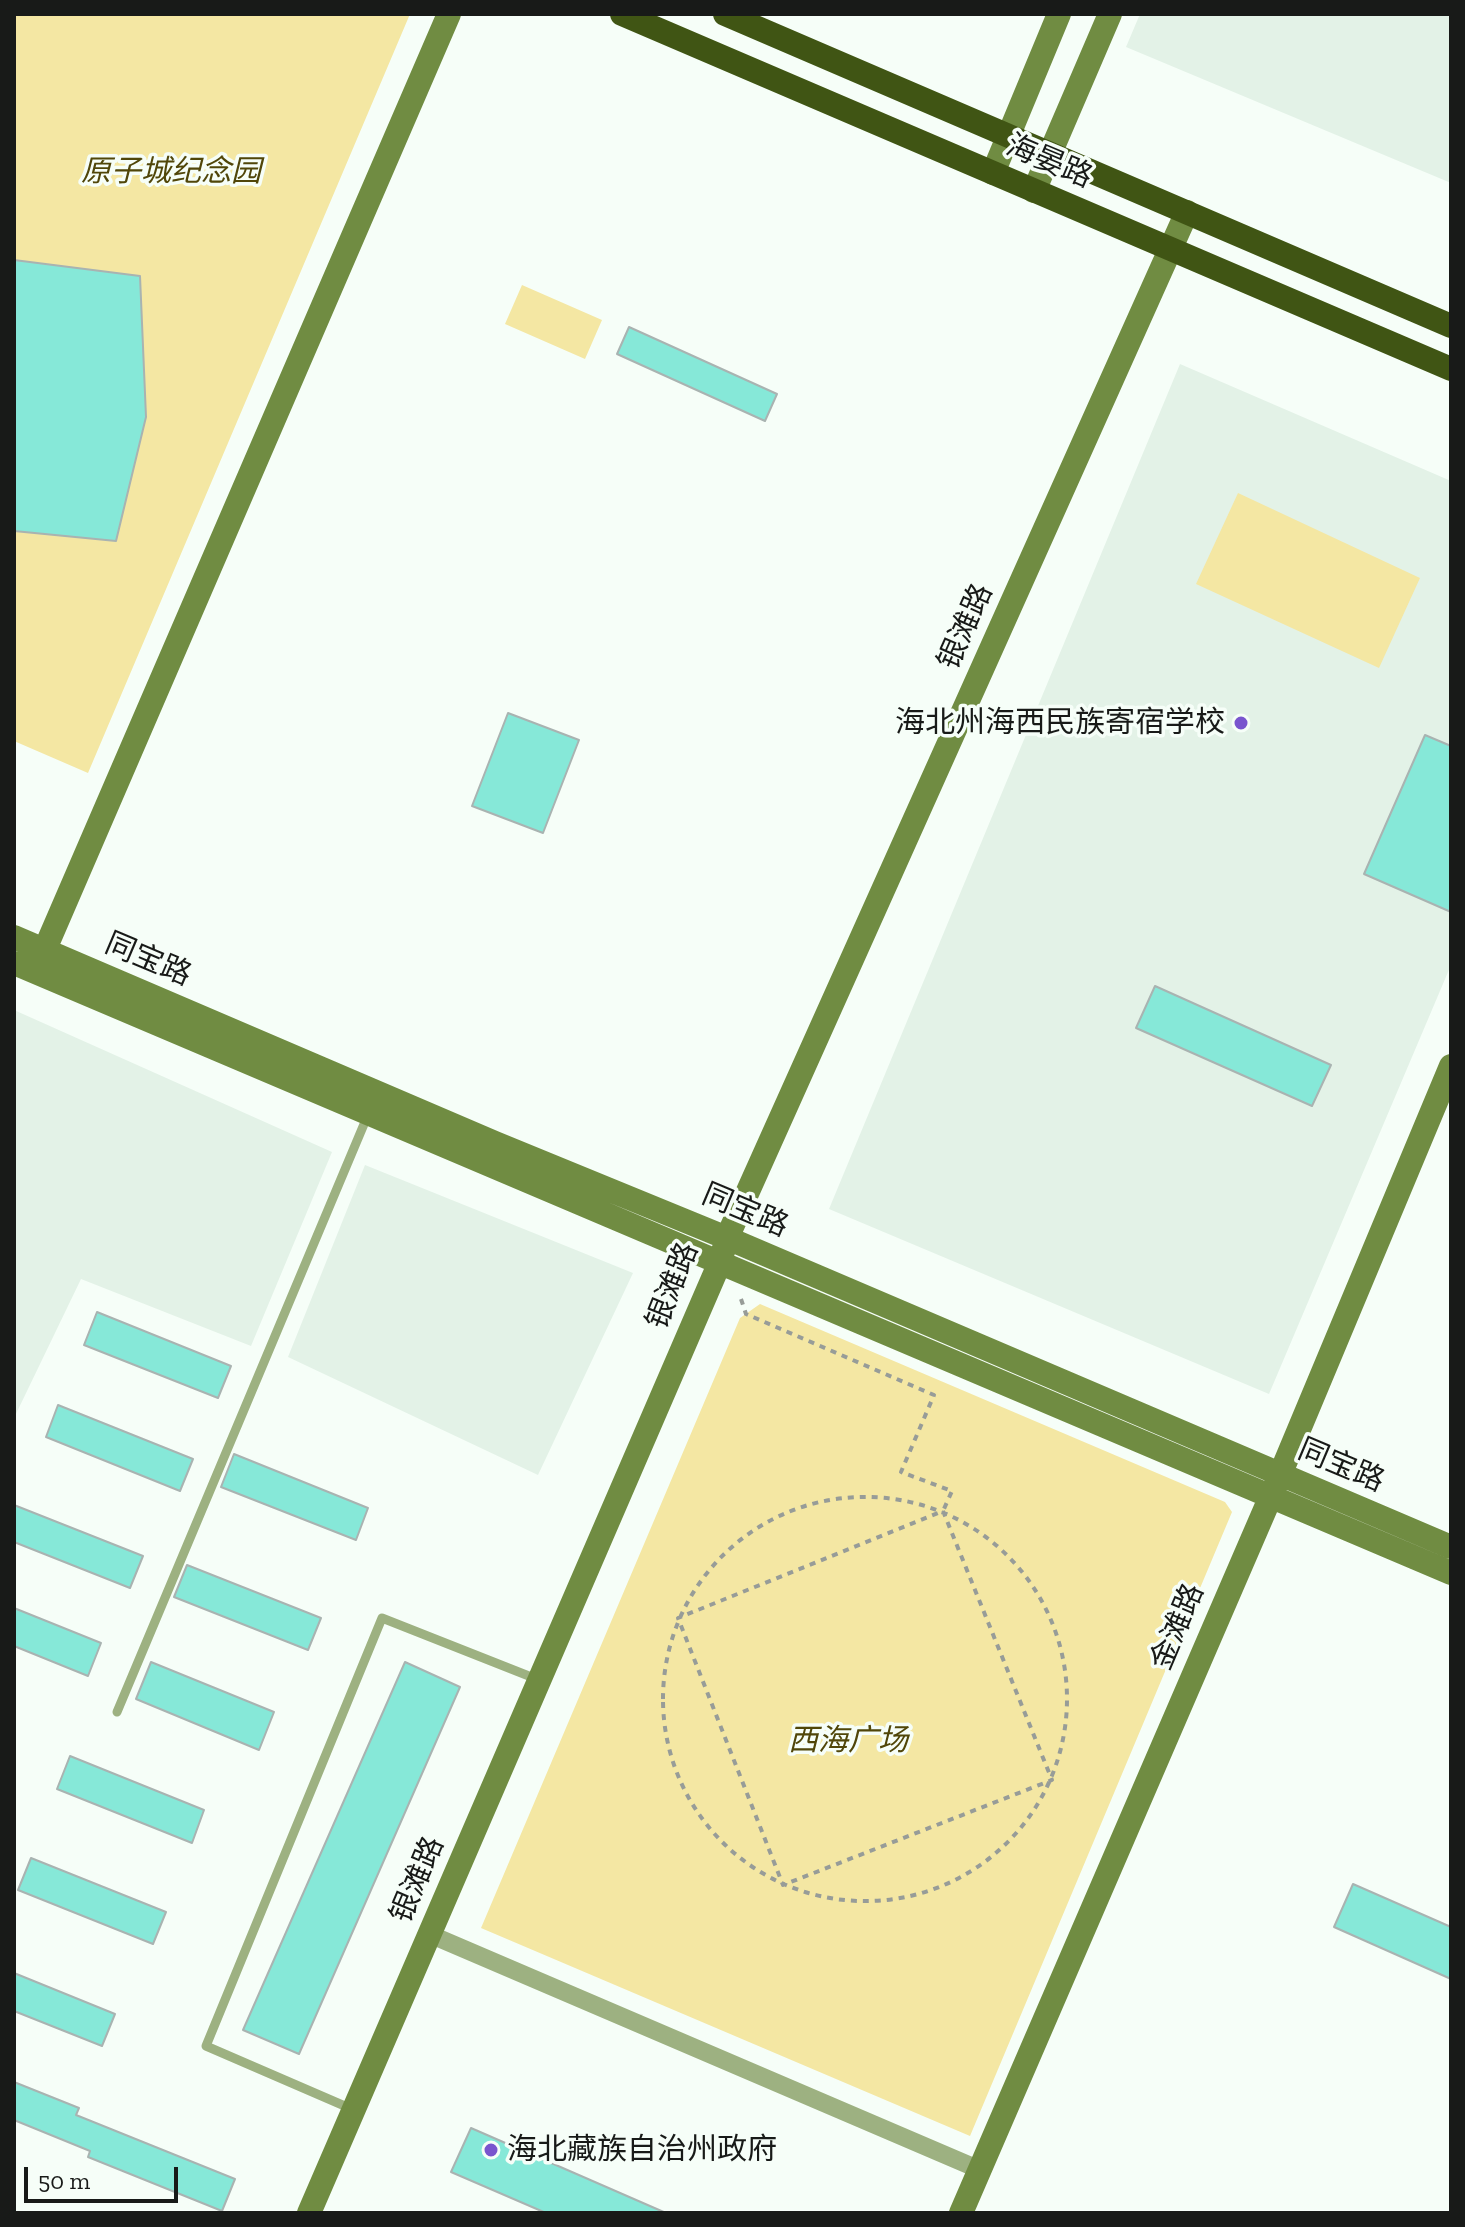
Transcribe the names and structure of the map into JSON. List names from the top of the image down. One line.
{"streets":{"highway":["海晏路"],"street":["银滩路","同宝路","金滩路"]},"crossings":[["海晏路","银滩路"],["银滩路","同宝路"],["同宝路","金滩路"]],"parks":["原子城纪念园","西海广场"],"places":["海北州海西民族寄宿学校","海北藏族自治州政府"],"scale_bar":"50 m"}
